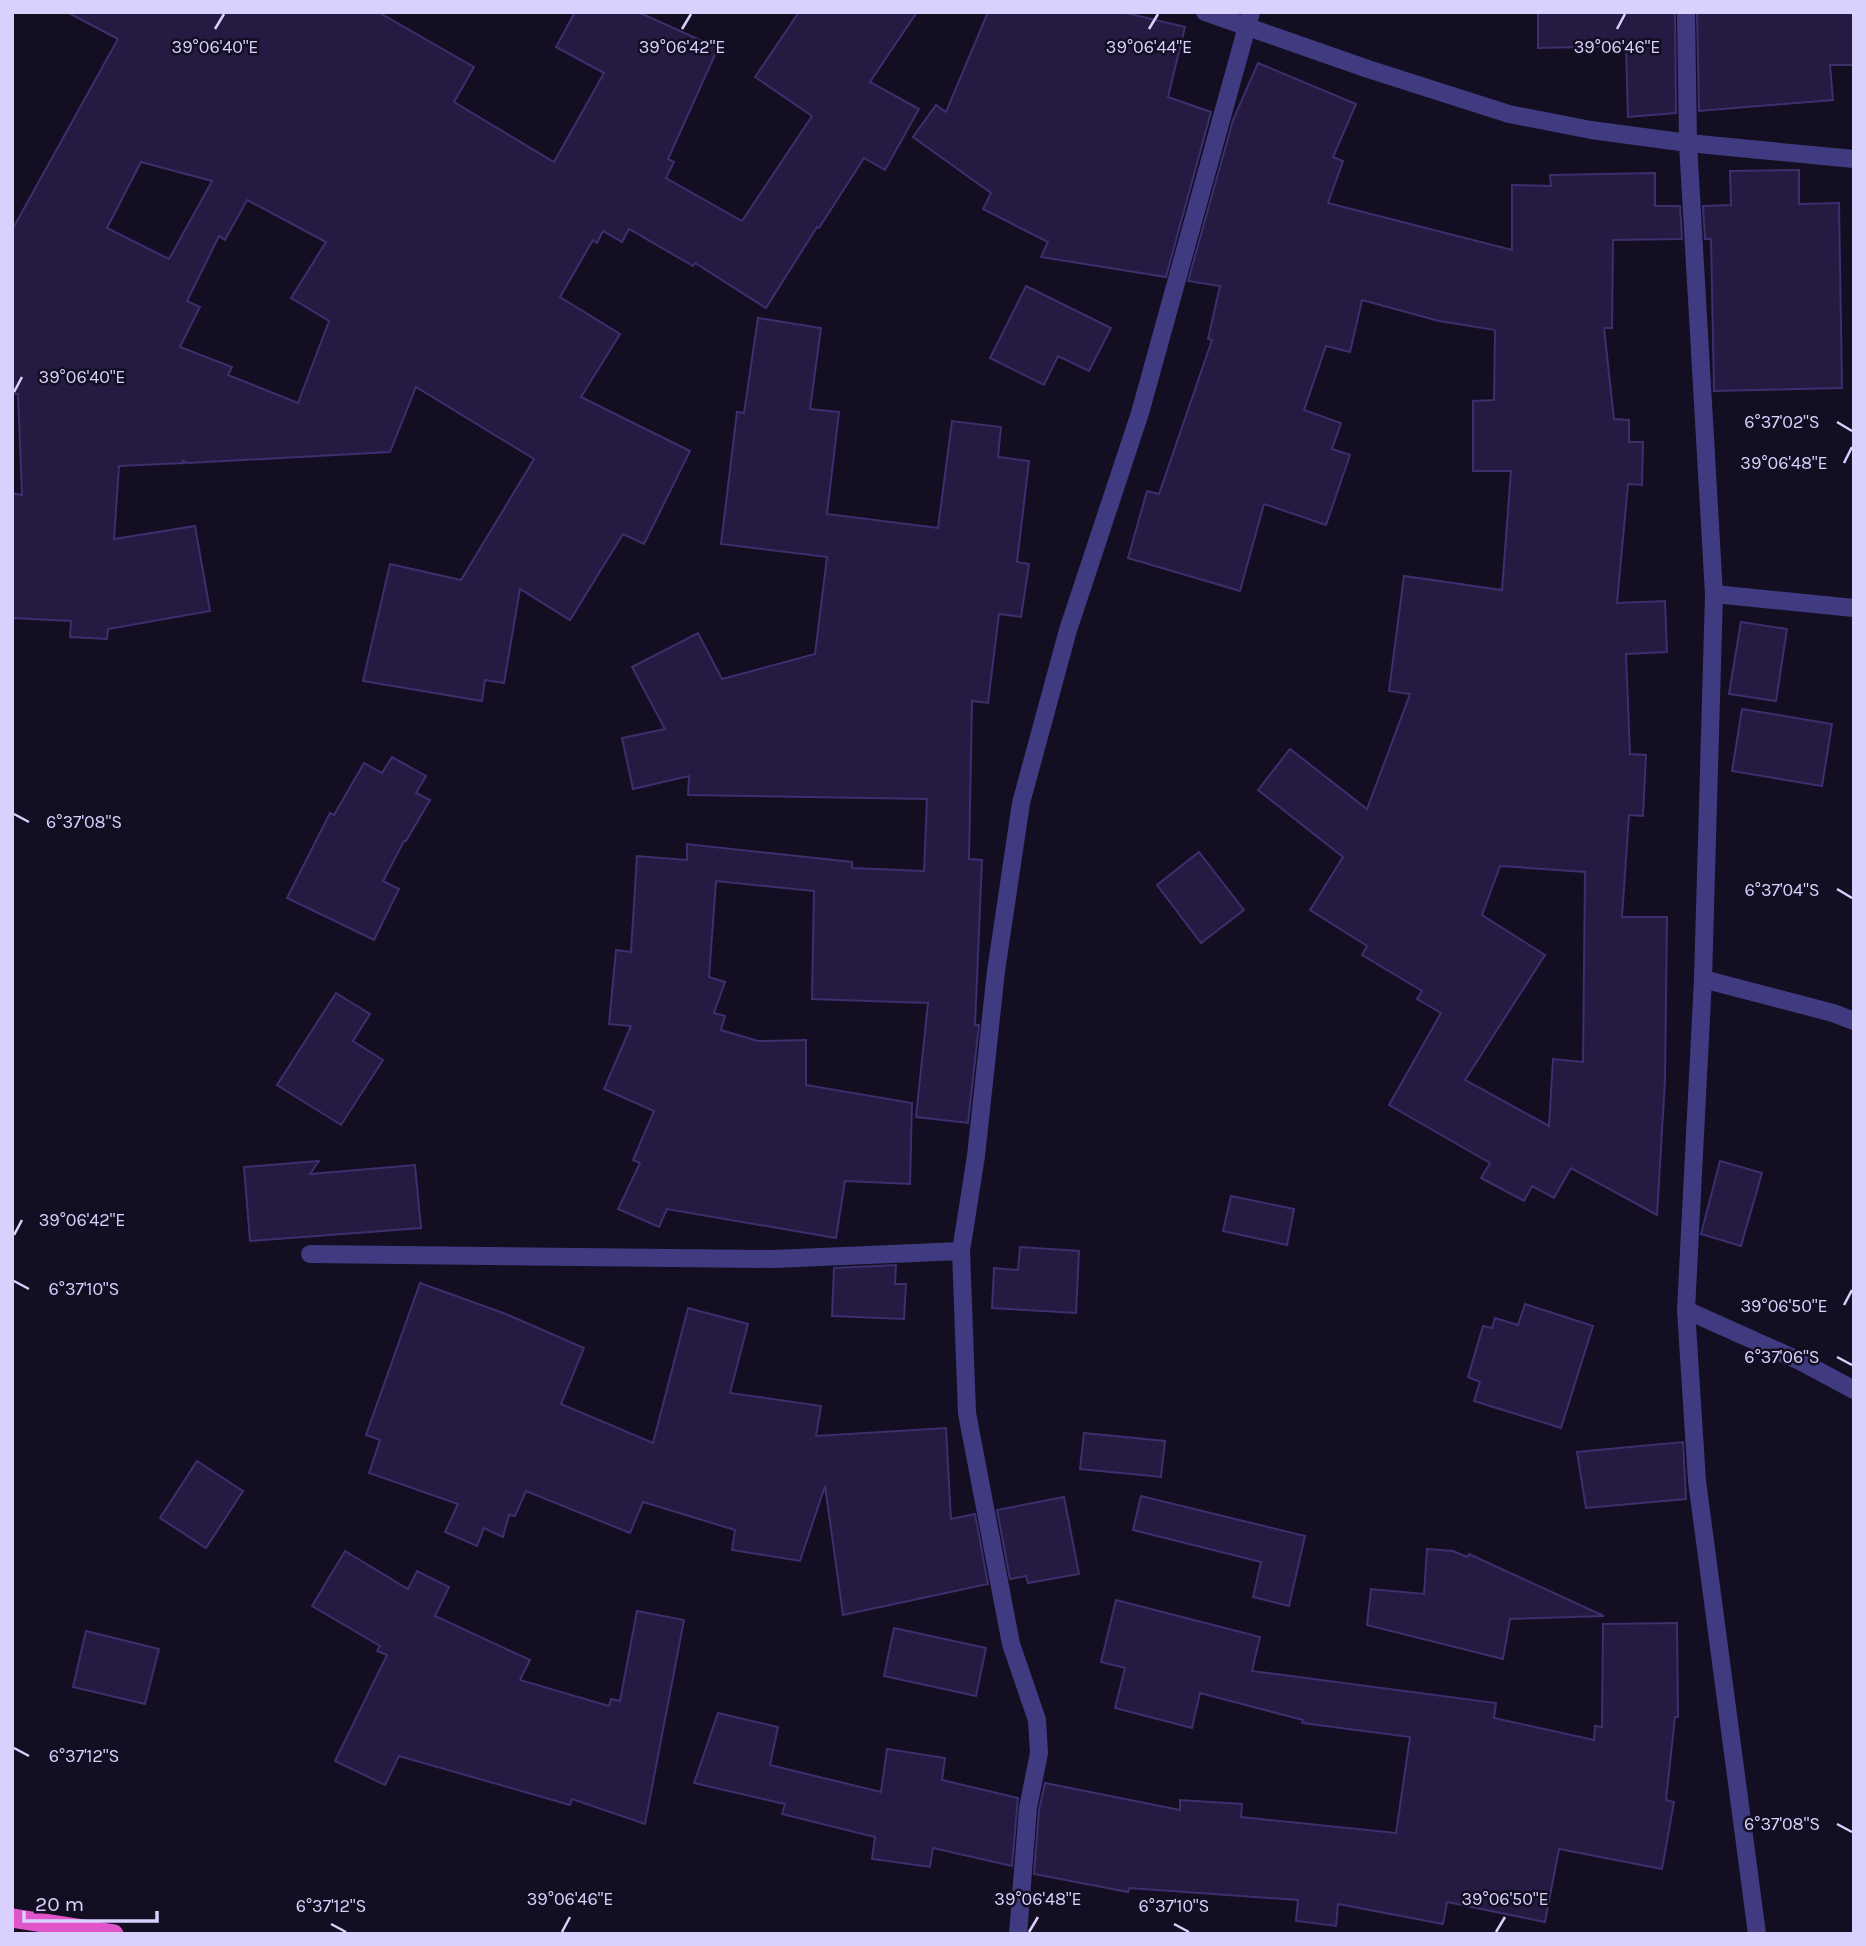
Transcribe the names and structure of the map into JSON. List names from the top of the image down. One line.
{"scale_bar":"20 m","coordinates":["39°06'40\"E","39°06'42\"E","39°06'44\"E","39°06'46\"E","6°37'02\"S","39°06'48\"E","6°37'08\"S","6°37'04\"S","6°37'10\"S","39°06'50\"E","6°37'06\"S","6°37'12\"S"]}
